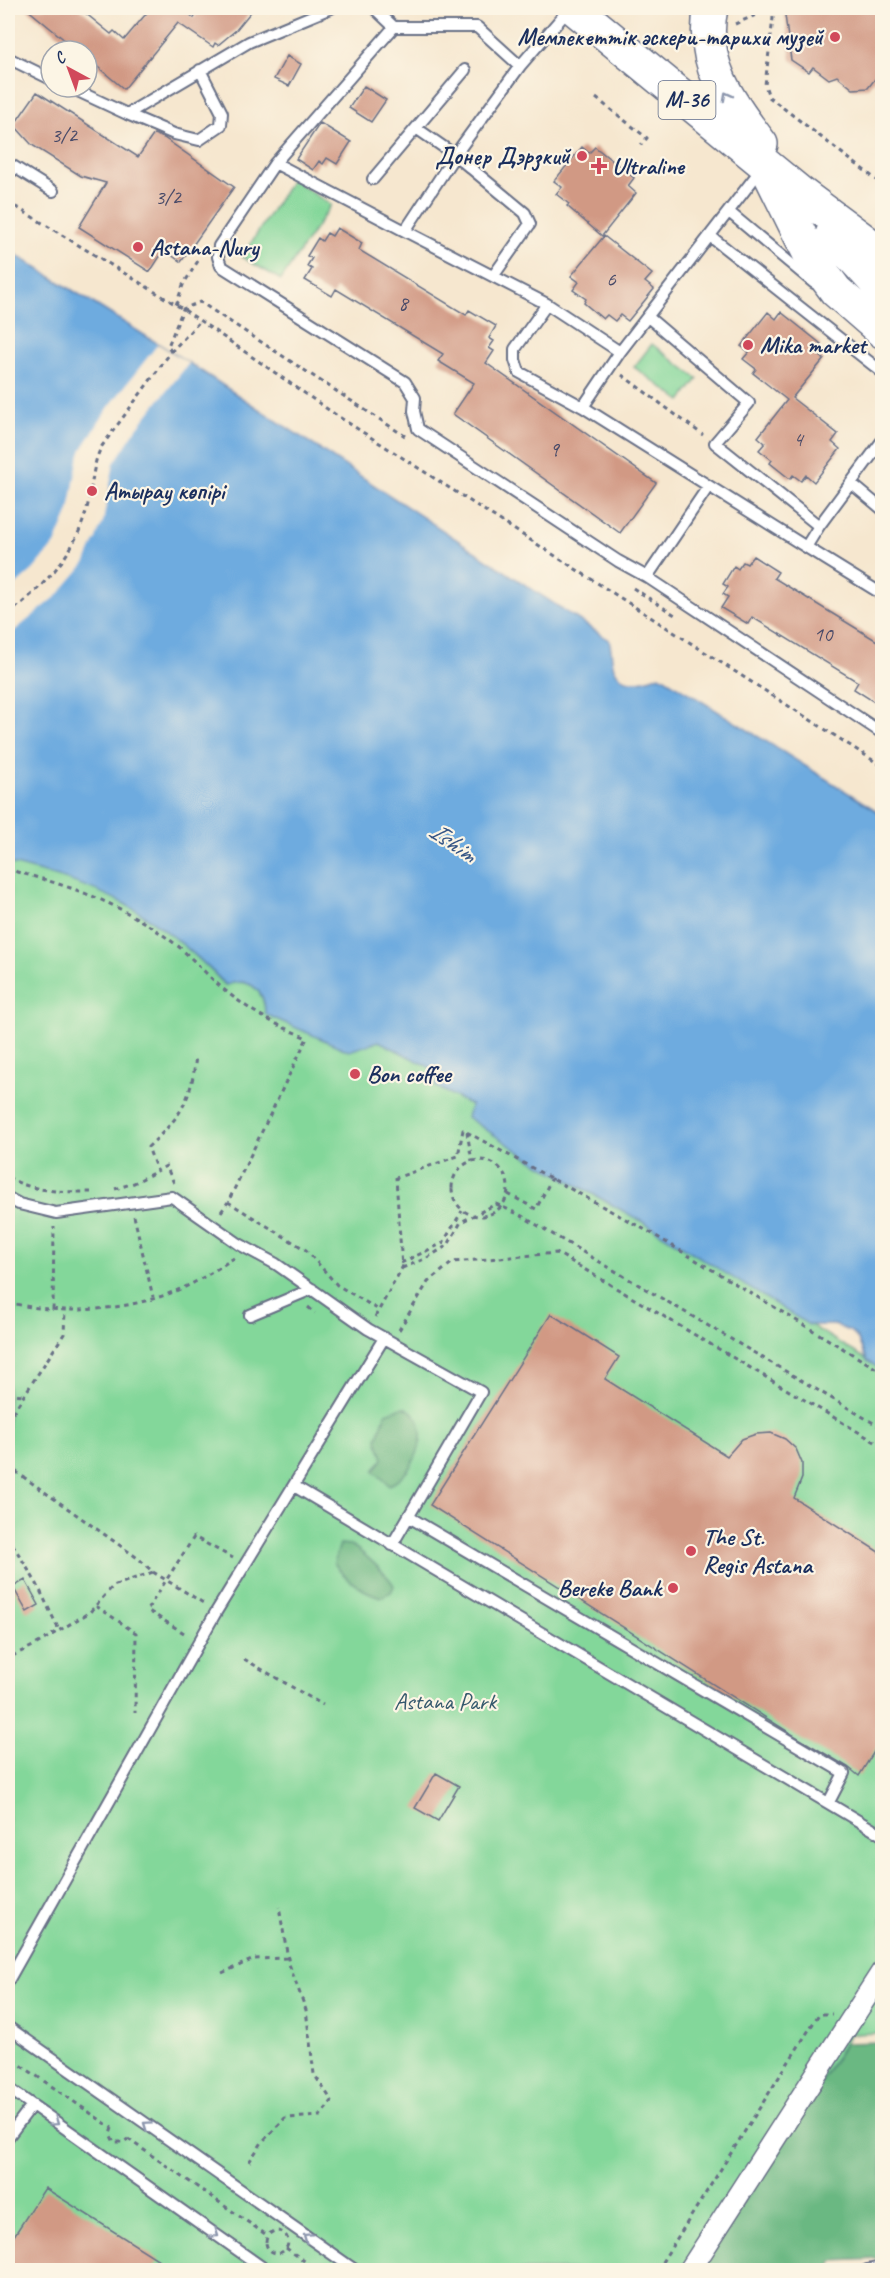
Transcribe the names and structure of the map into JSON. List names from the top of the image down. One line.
{"streets":{"main road":["M-36"]},"water":["Ishim"],"parks":["Astana Park"],"places":{"other":["Мемлекеттік әскери-тарихи музей","Донер Дэрзкий","Astana-Nury","Mika market","Атырау көпірі","Bon coffee","The St. Regis Astana","Bereke Bank"],"health":["Ultraline"]},"house_numbers":["3/2","3/2","6","8","4","9","10"],"north":"top left"}
